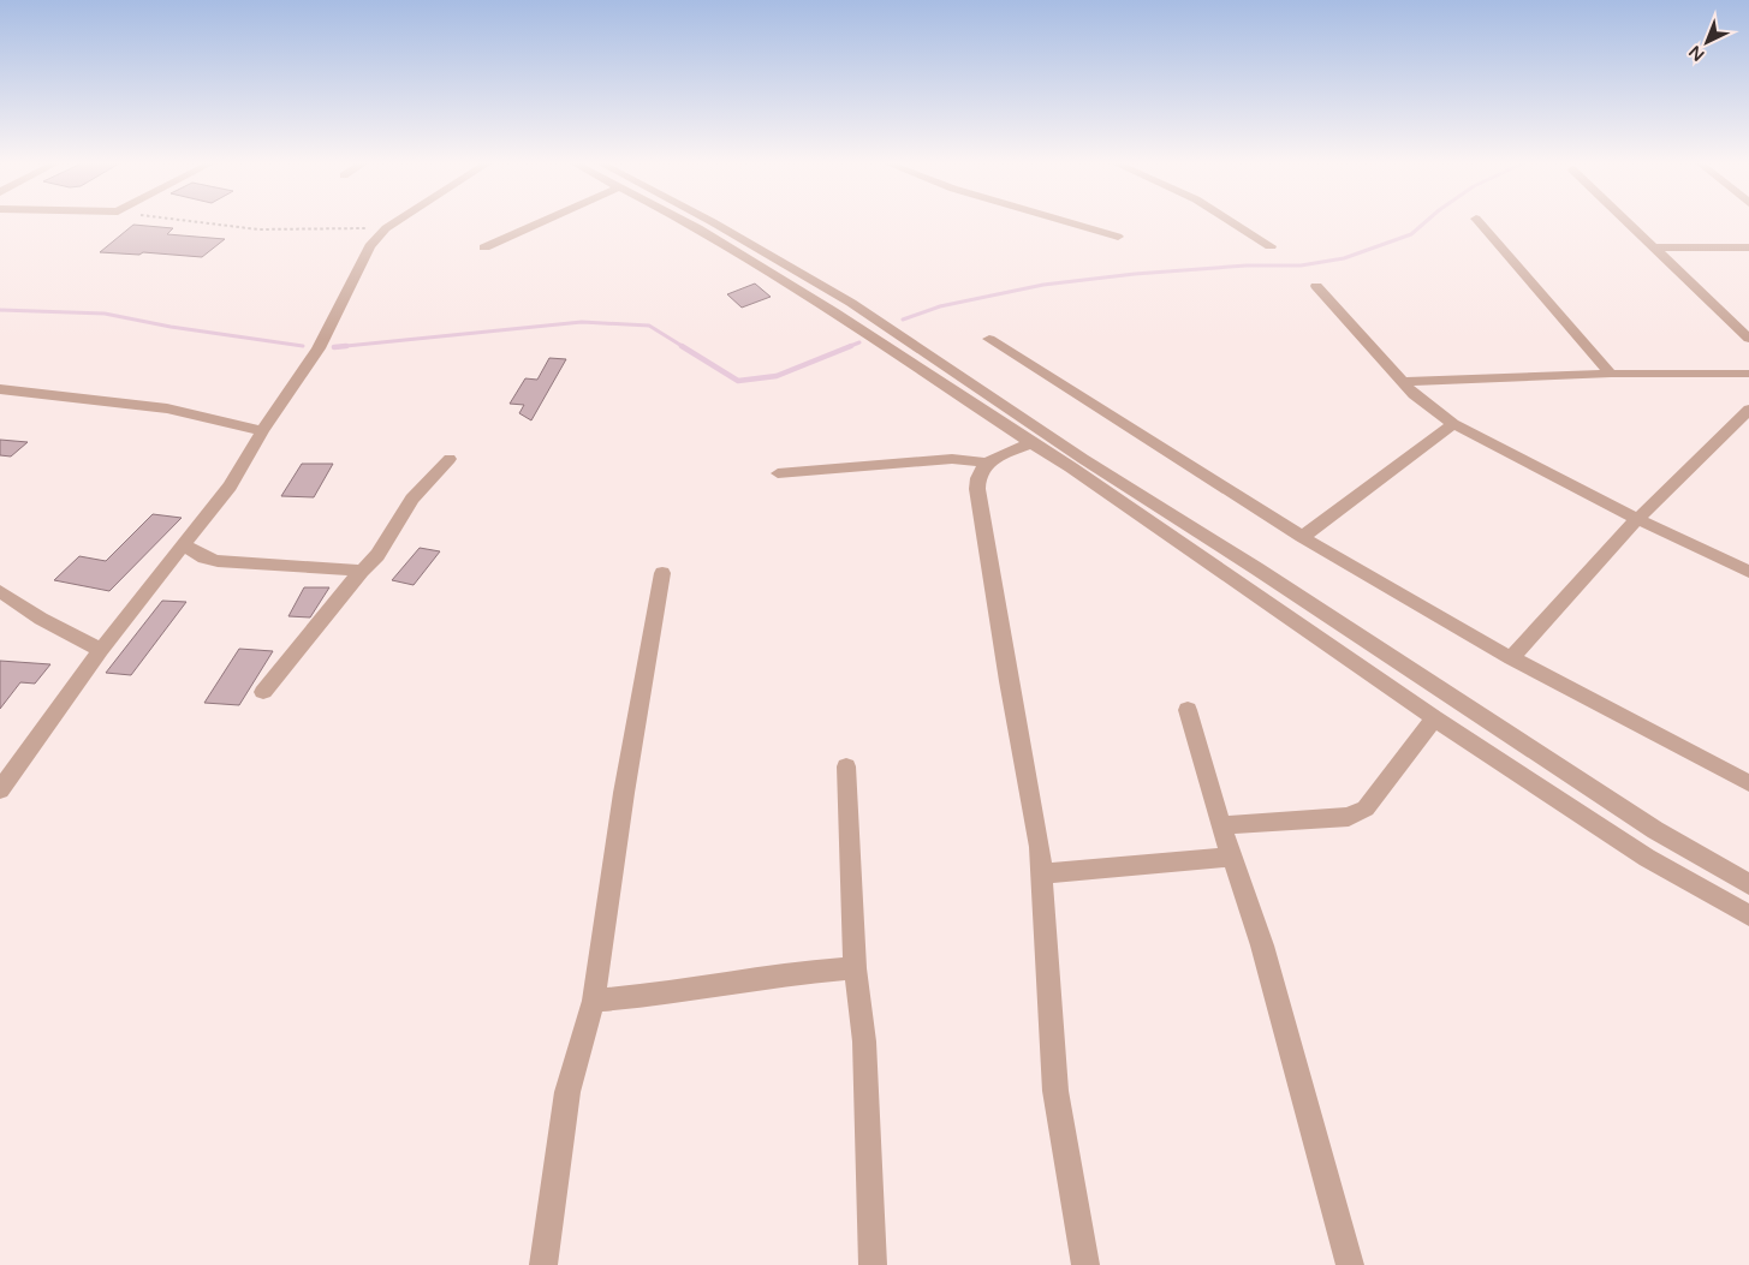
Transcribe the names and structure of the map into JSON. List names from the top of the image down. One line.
{"north":"bottom left"}
